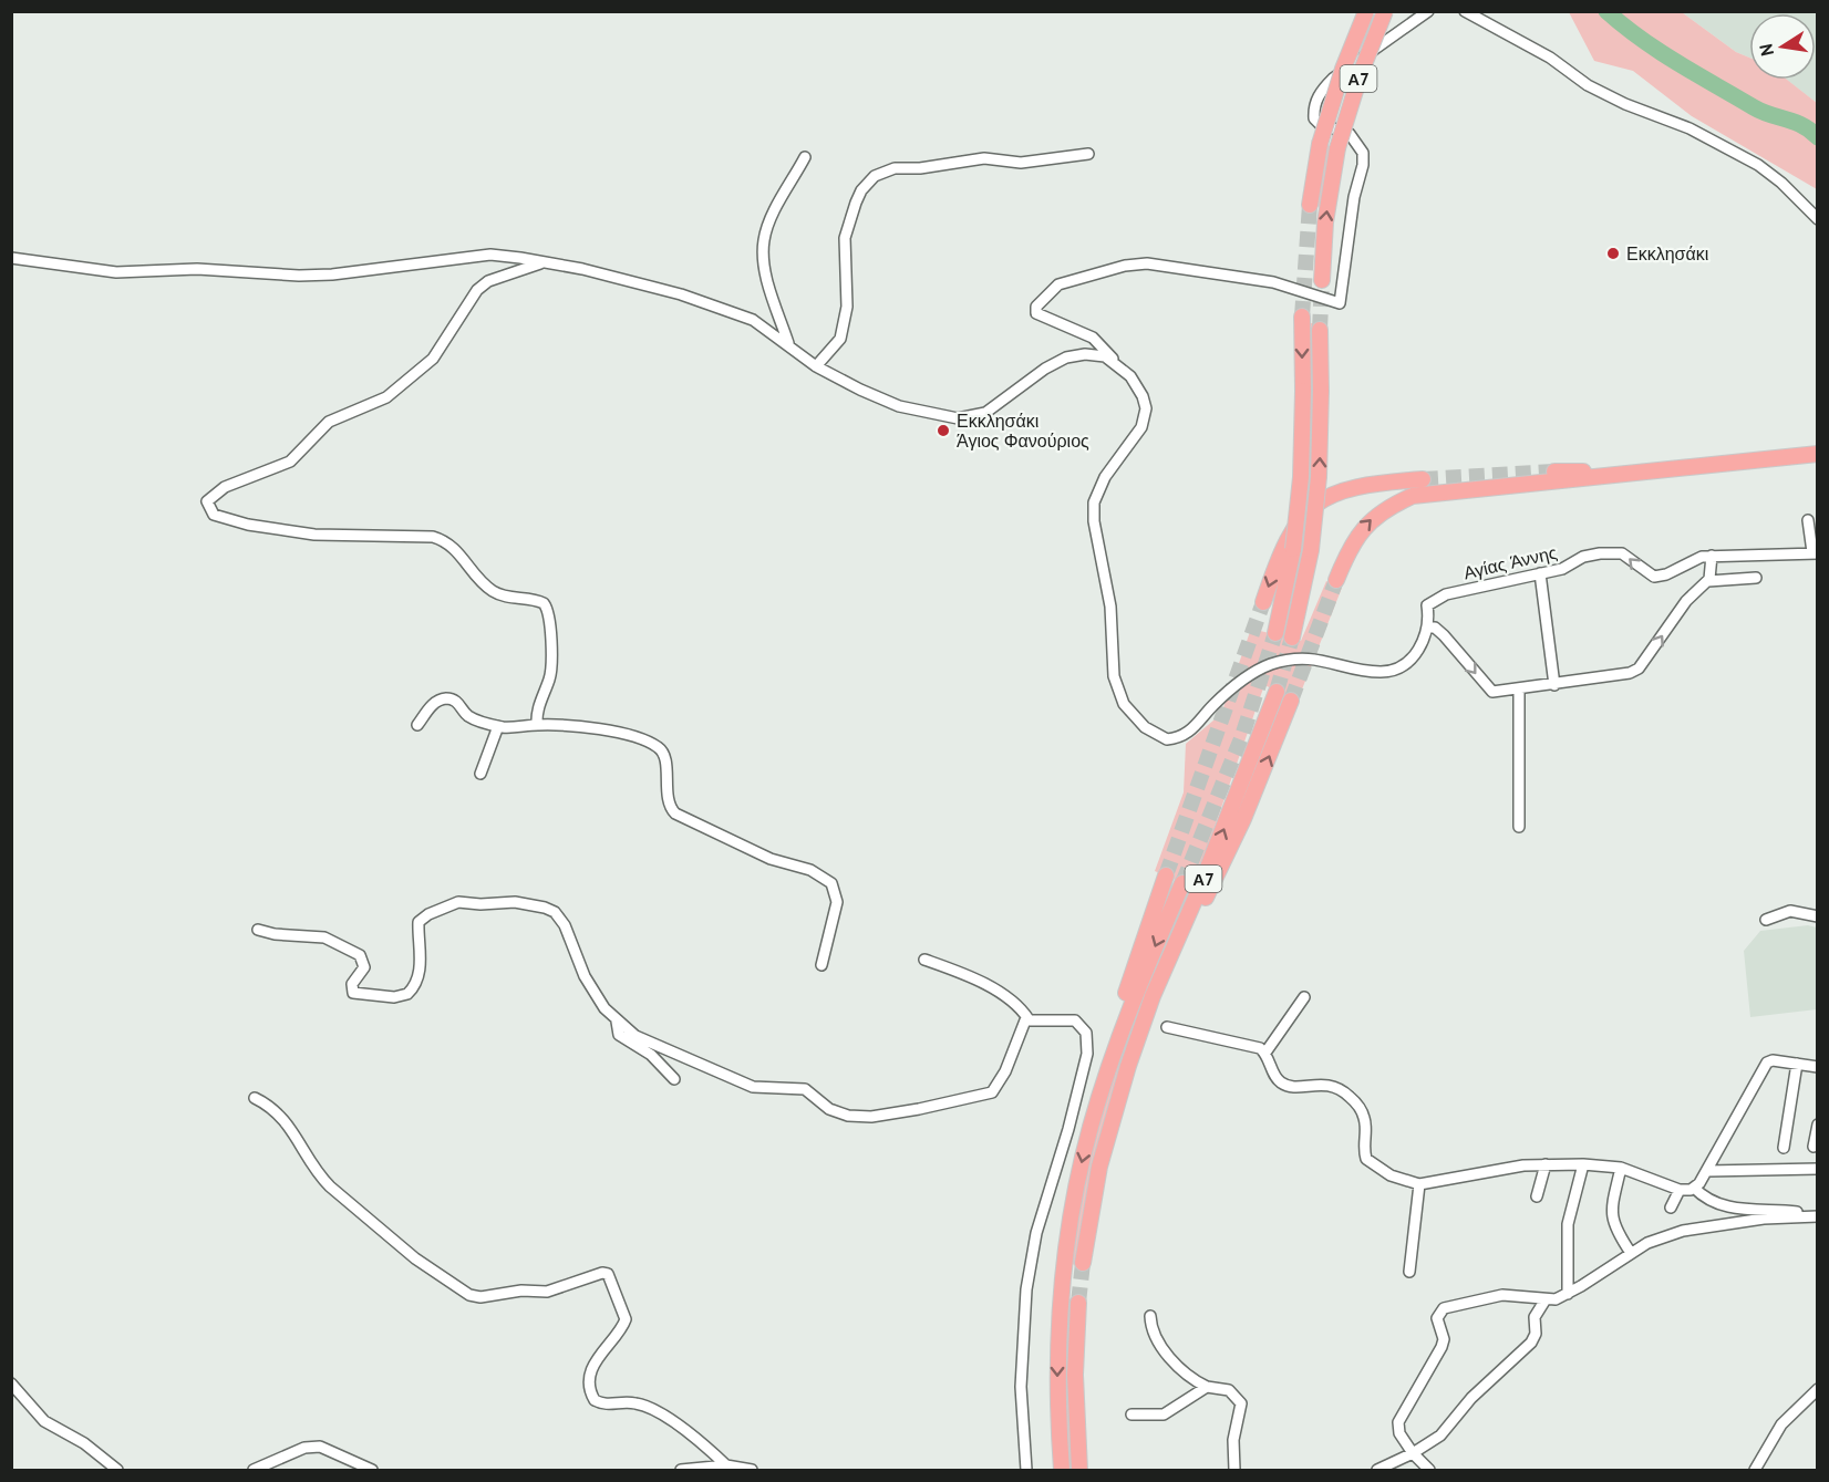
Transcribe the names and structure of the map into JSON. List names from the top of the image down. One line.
{"streets":{"highway":["Α7"],"street":["Αγίας Άννης"]},"places":["Εκκλησάκι","Εκκλησάκι Άγιος Φανούριος"],"north":"left"}
